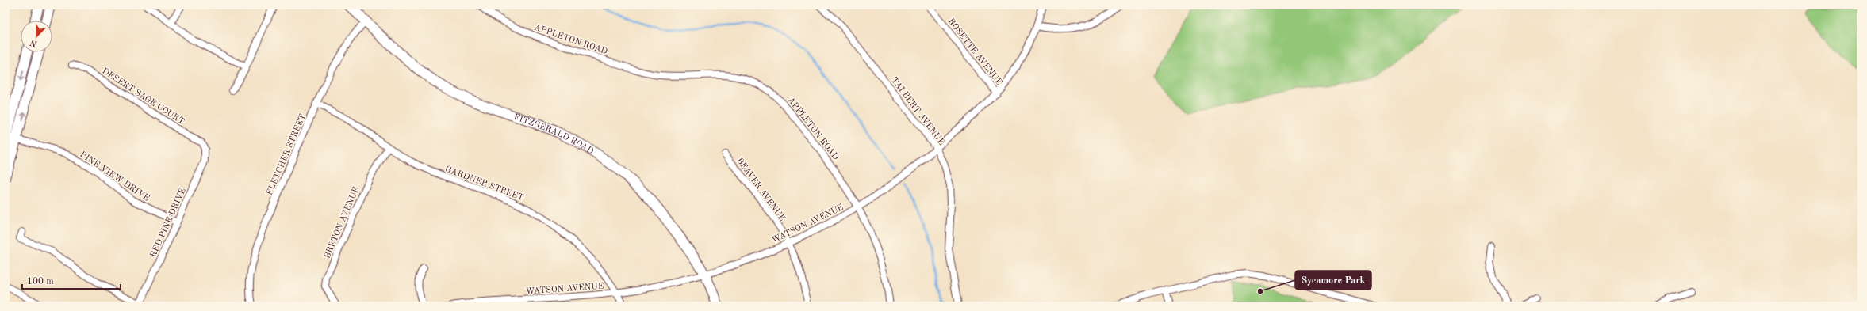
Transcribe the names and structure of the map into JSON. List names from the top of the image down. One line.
{"streets":{"main road":["FITZGERALD ROAD"],"street":["APPLETON ROAD","ROSETTE AVENUE","DESERT SAGE COURT","TALBERT AVENUE","FLETCHER STREET","PINE VIEW DRIVE","GARDNER STREET","BEAVER AVENUE","RED PINE DRIVE","BRETON AVENUE","WATSON AVENUE"]},"crossings":[["APPLETON ROAD","WATSON AVENUE"],["ROSETTE AVENUE","WATSON AVENUE"],["DESERT SAGE COURT","RED PINE DRIVE"],["TALBERT AVENUE","WATSON AVENUE"],["FITZGERALD ROAD","FLETCHER STREET"],["FITZGERALD ROAD","WATSON AVENUE"],["FLETCHER STREET","GARDNER STREET"],["PINE VIEW DRIVE","RED PINE DRIVE"],["GARDNER STREET","BRETON AVENUE"],["GARDNER STREET","WATSON AVENUE"],["BEAVER AVENUE","WATSON AVENUE"]],"places":["Sycamore Park"],"scale_bar":"100 m","north":"bottom left"}
